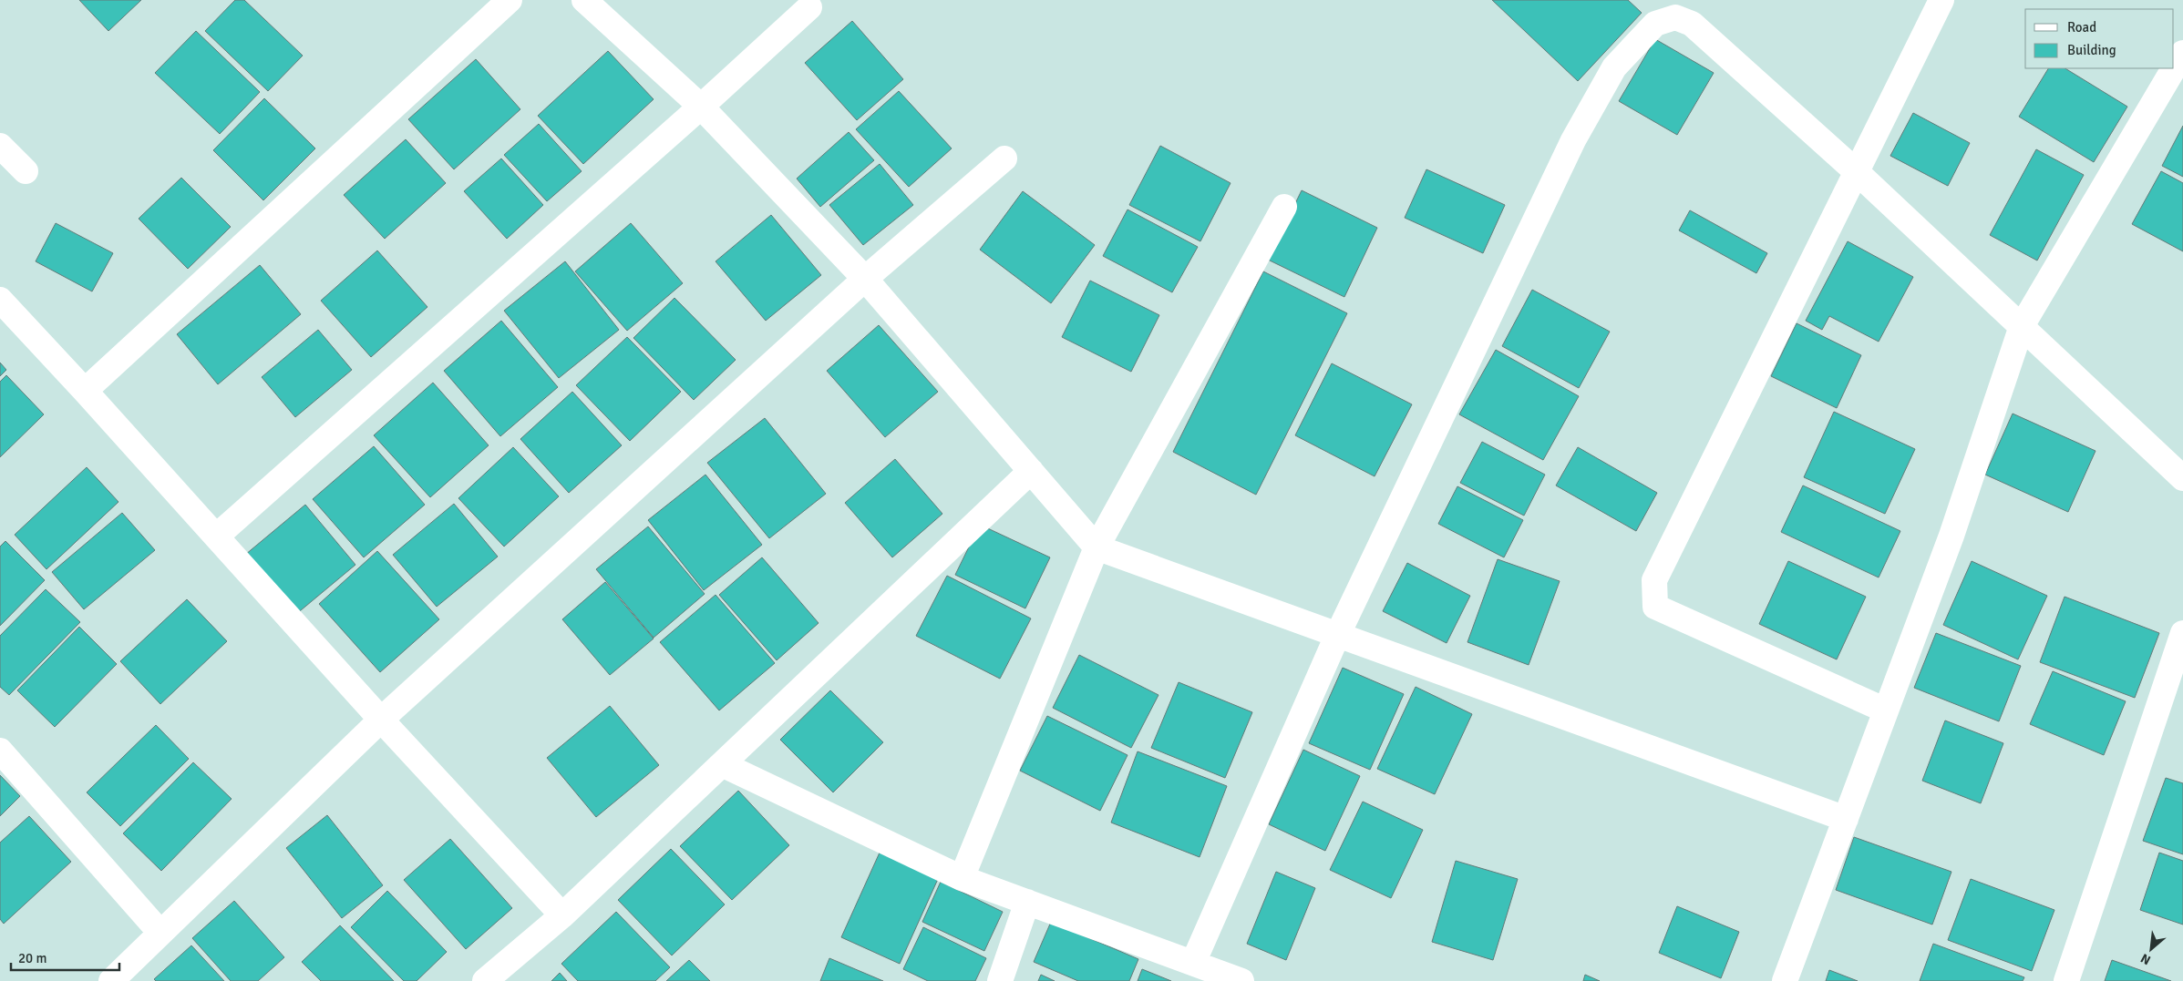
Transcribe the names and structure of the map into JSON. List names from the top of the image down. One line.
{"legend":["Road","Building"],"scale_bar":"20 m","north":"bottom left"}
